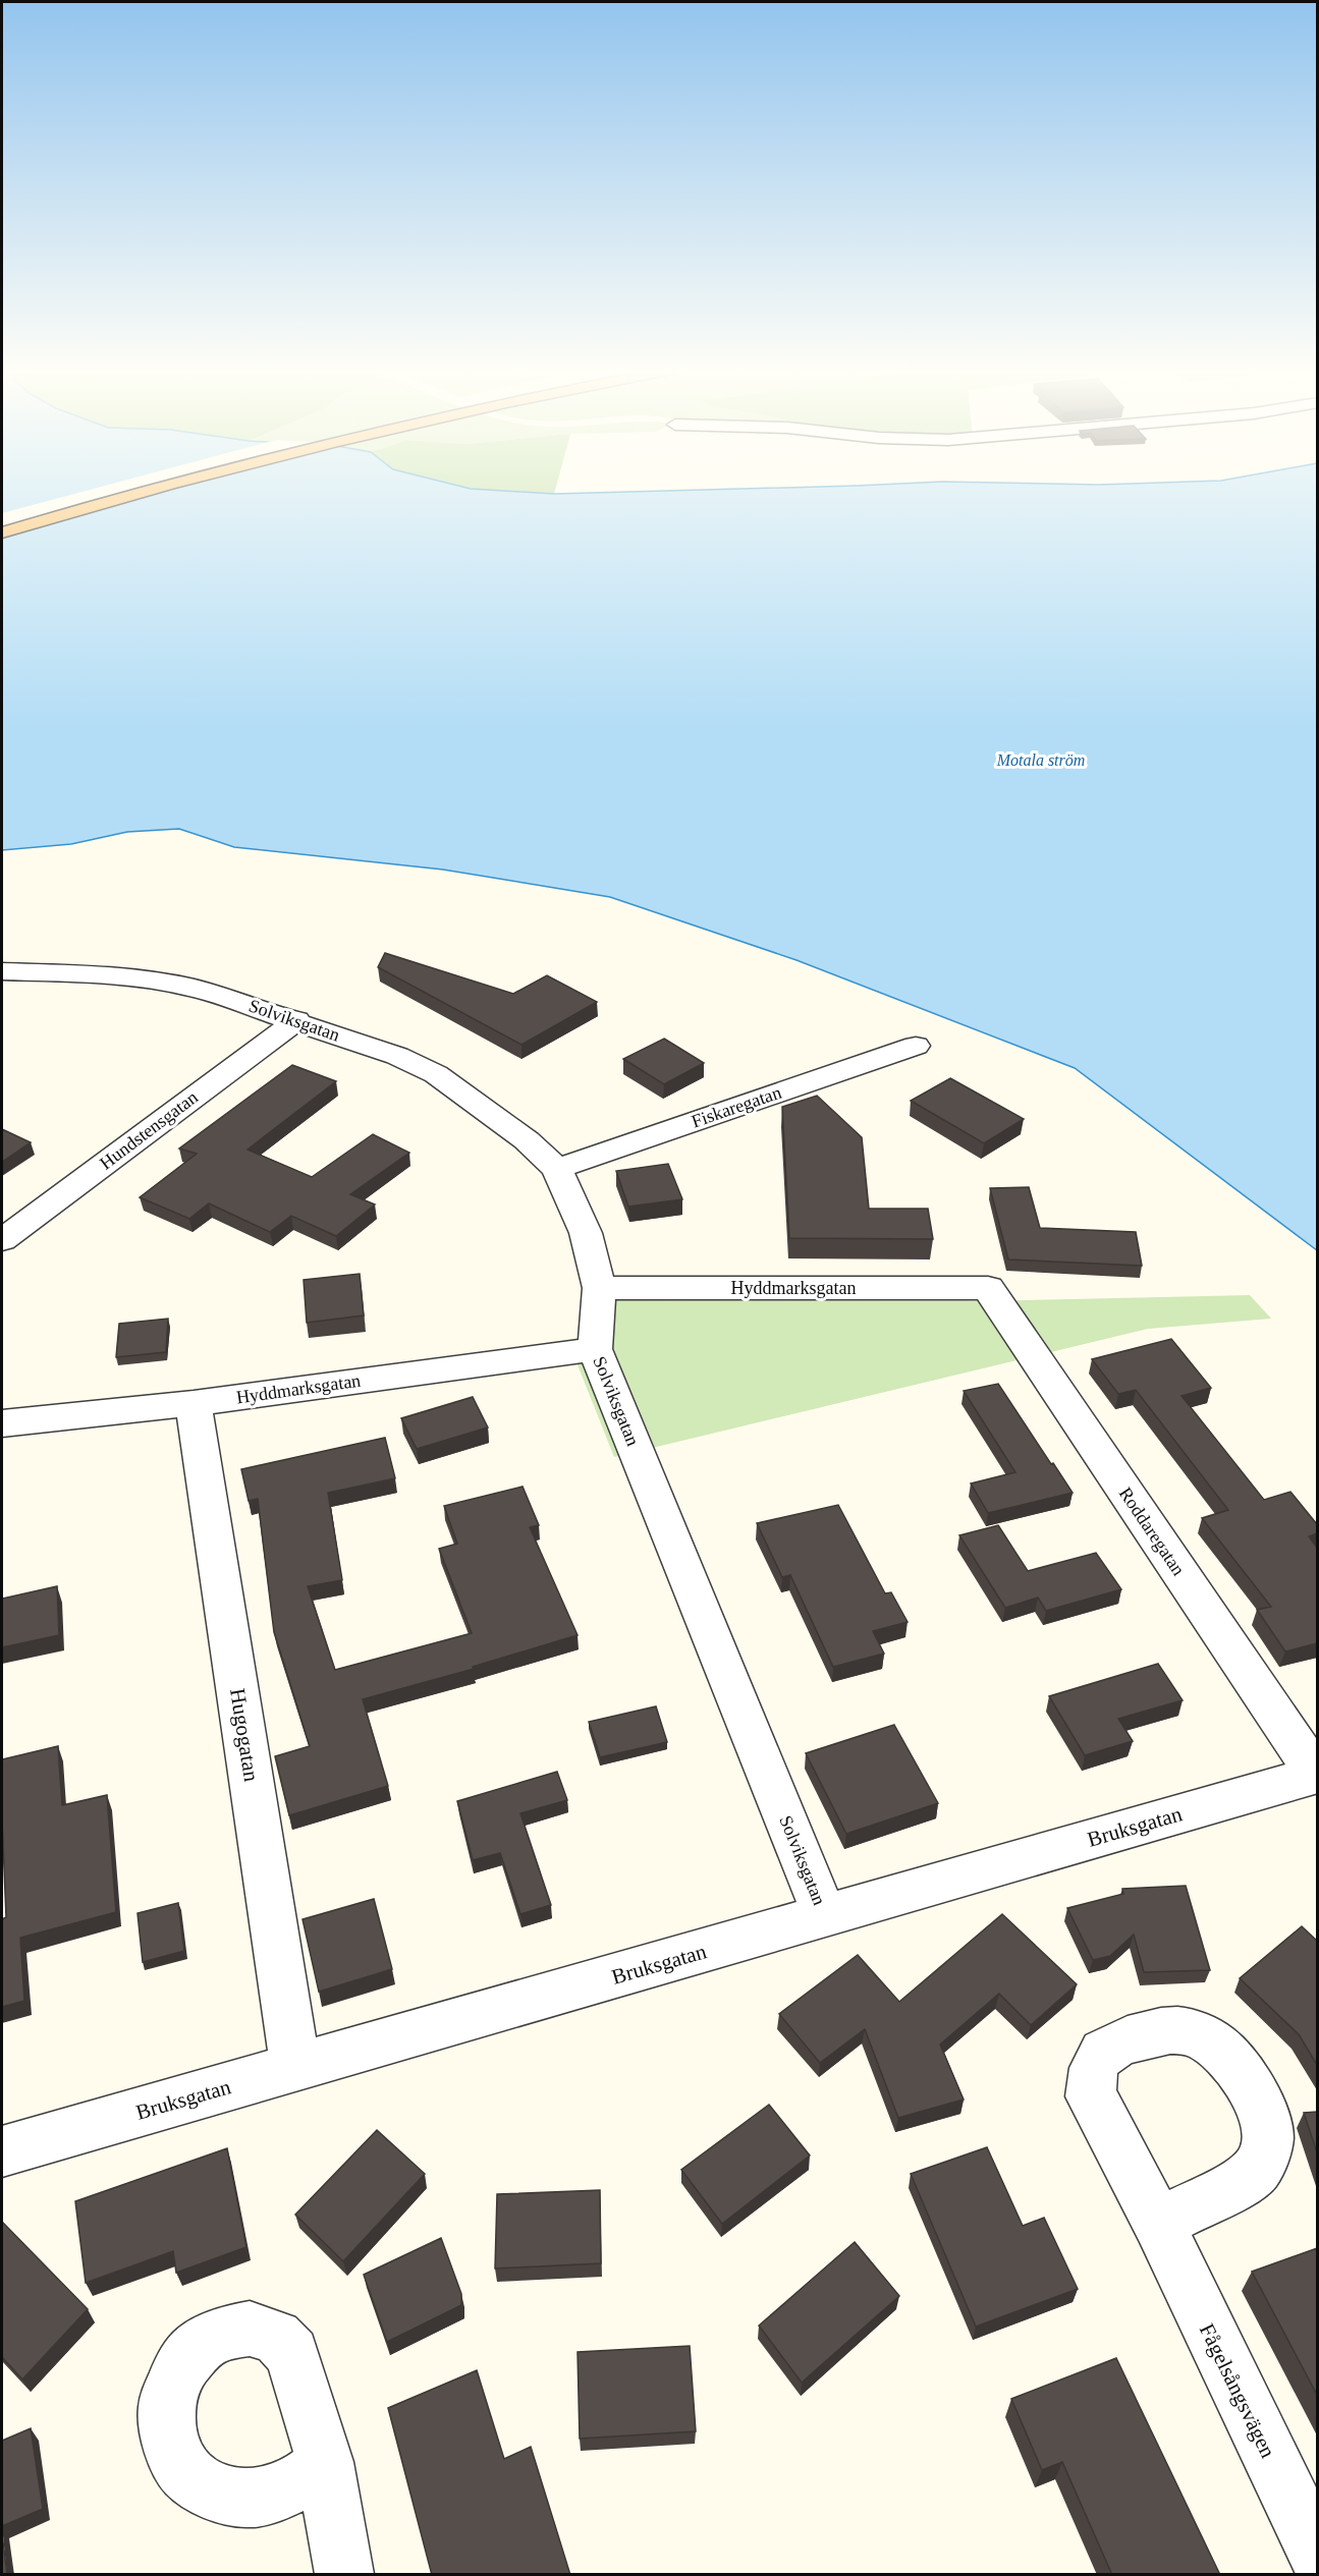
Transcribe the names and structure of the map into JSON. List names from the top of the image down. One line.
{"streets":{"street":["Solviksgatan","Fiskaregatan","Hundstensgatan","Hyddmarksgatan","Roddaregatan","Hugogatan","Bruksgatan","Fågelsångsvägen"]},"crossings":[["Solviksgatan","Fiskaregatan"],["Solviksgatan","Hundstensgatan"],["Solviksgatan","Hyddmarksgatan"],["Solviksgatan","Bruksgatan"],["Hyddmarksgatan","Roddaregatan"],["Hyddmarksgatan","Hugogatan"],["Roddaregatan","Bruksgatan"],["Hugogatan","Bruksgatan"]],"water":["Motala ström"]}
